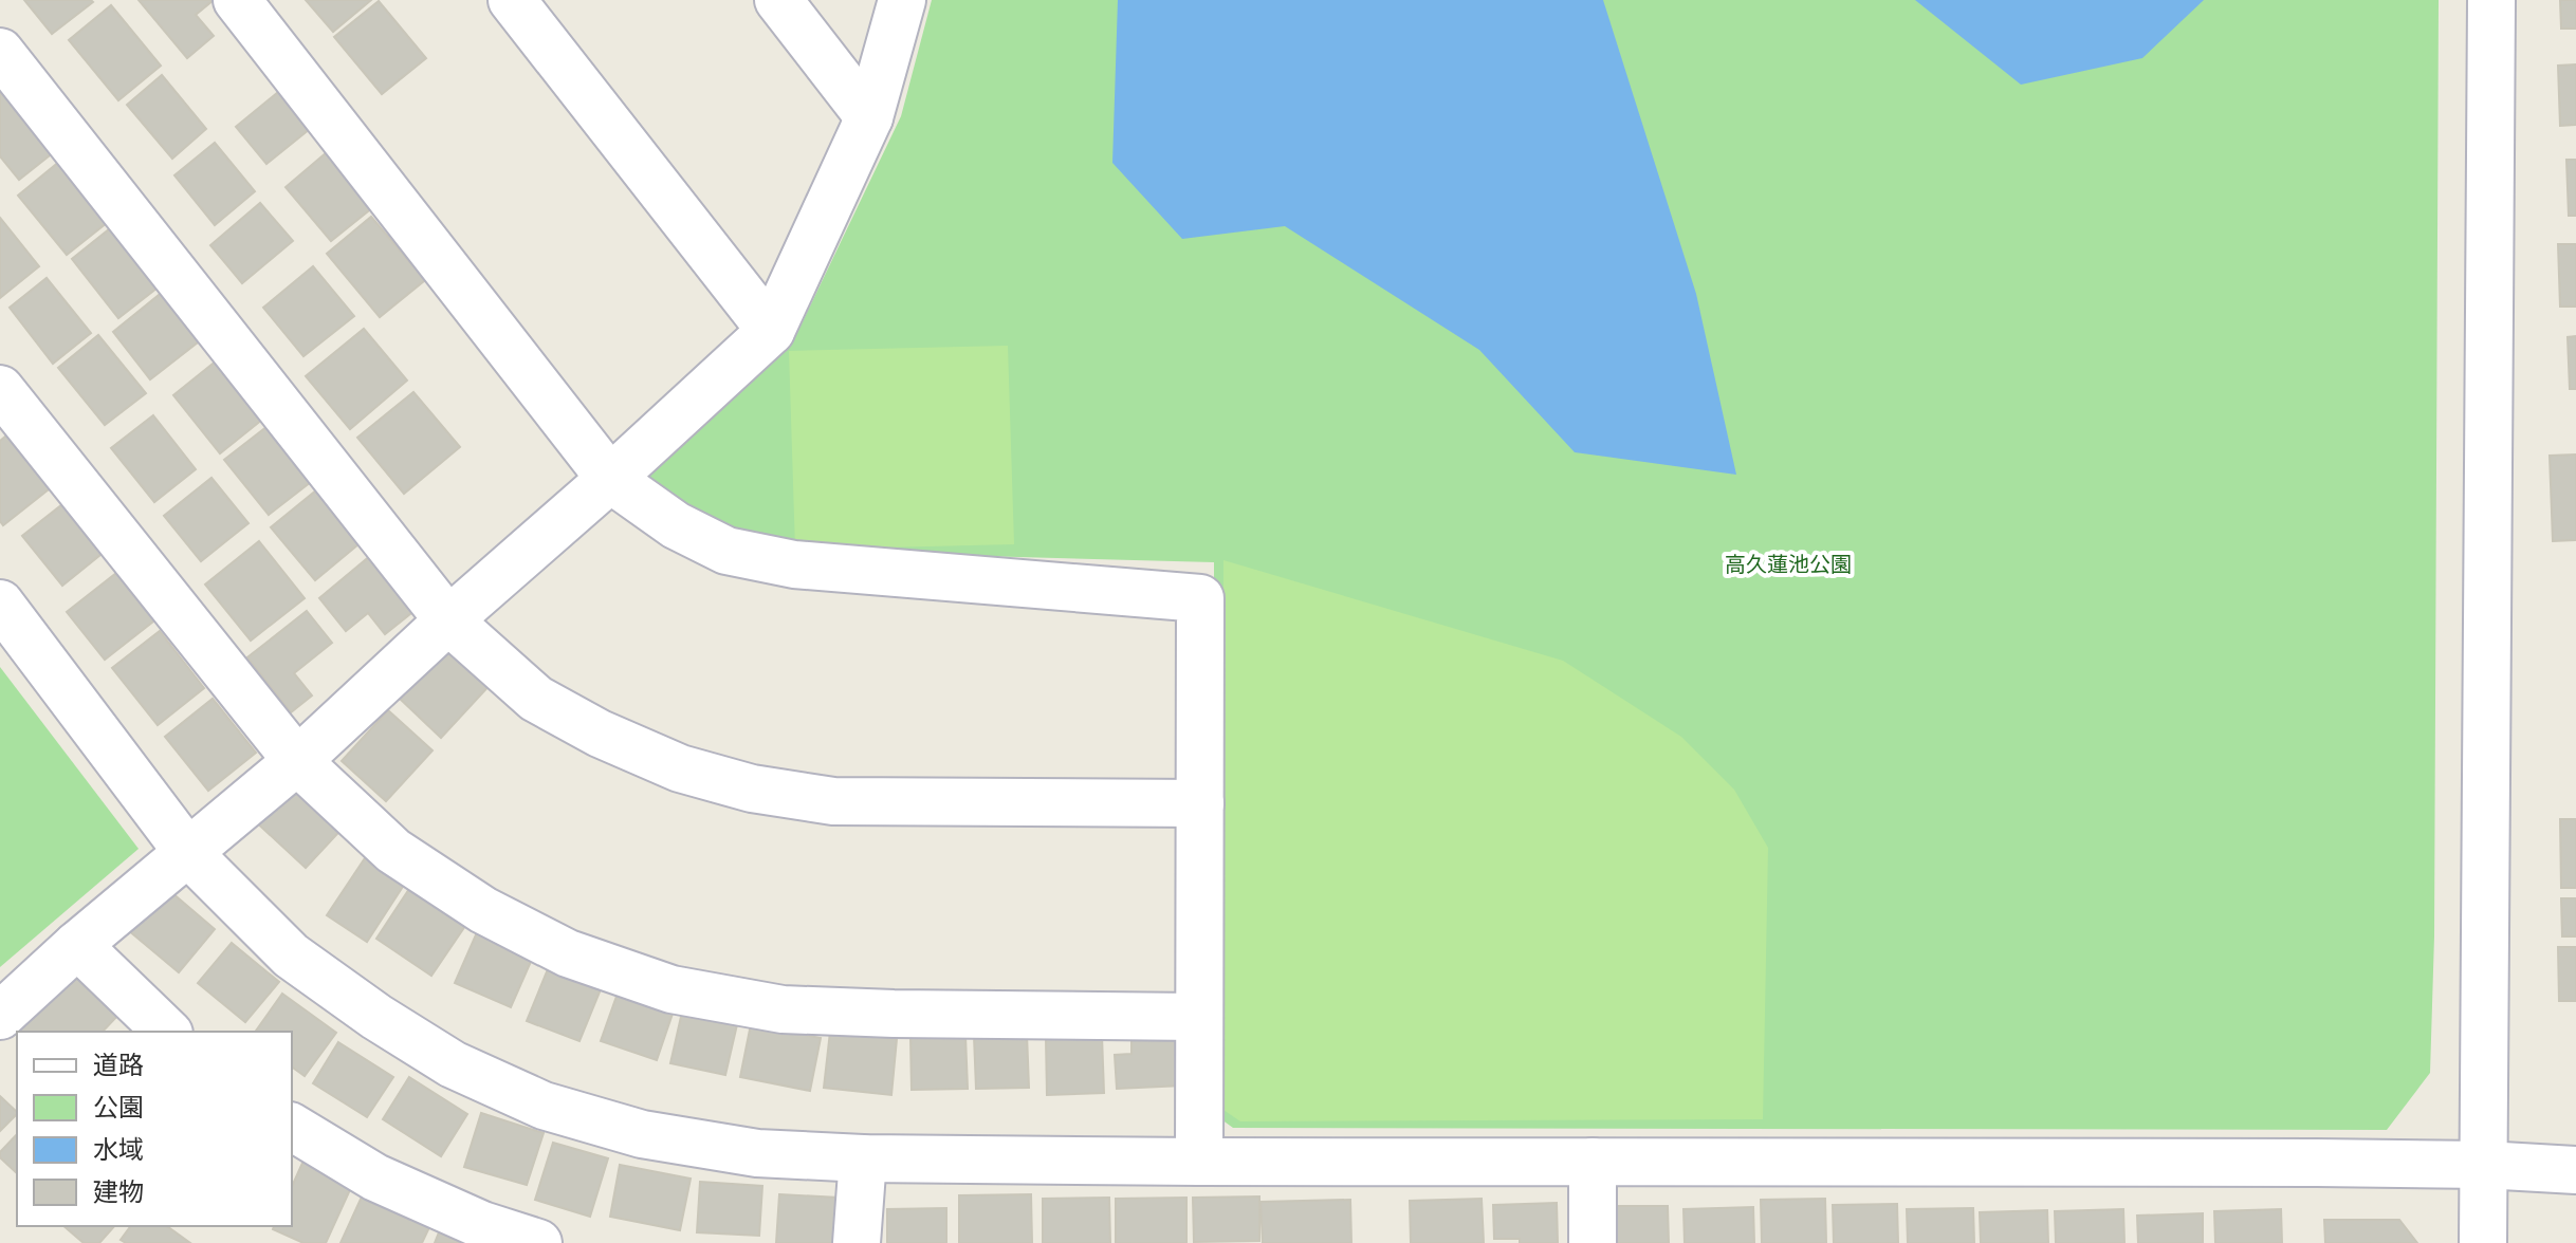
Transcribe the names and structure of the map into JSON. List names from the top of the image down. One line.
{"parks":["高久蓮池公園"],"legend":["道路","公園","水域","建物"]}
